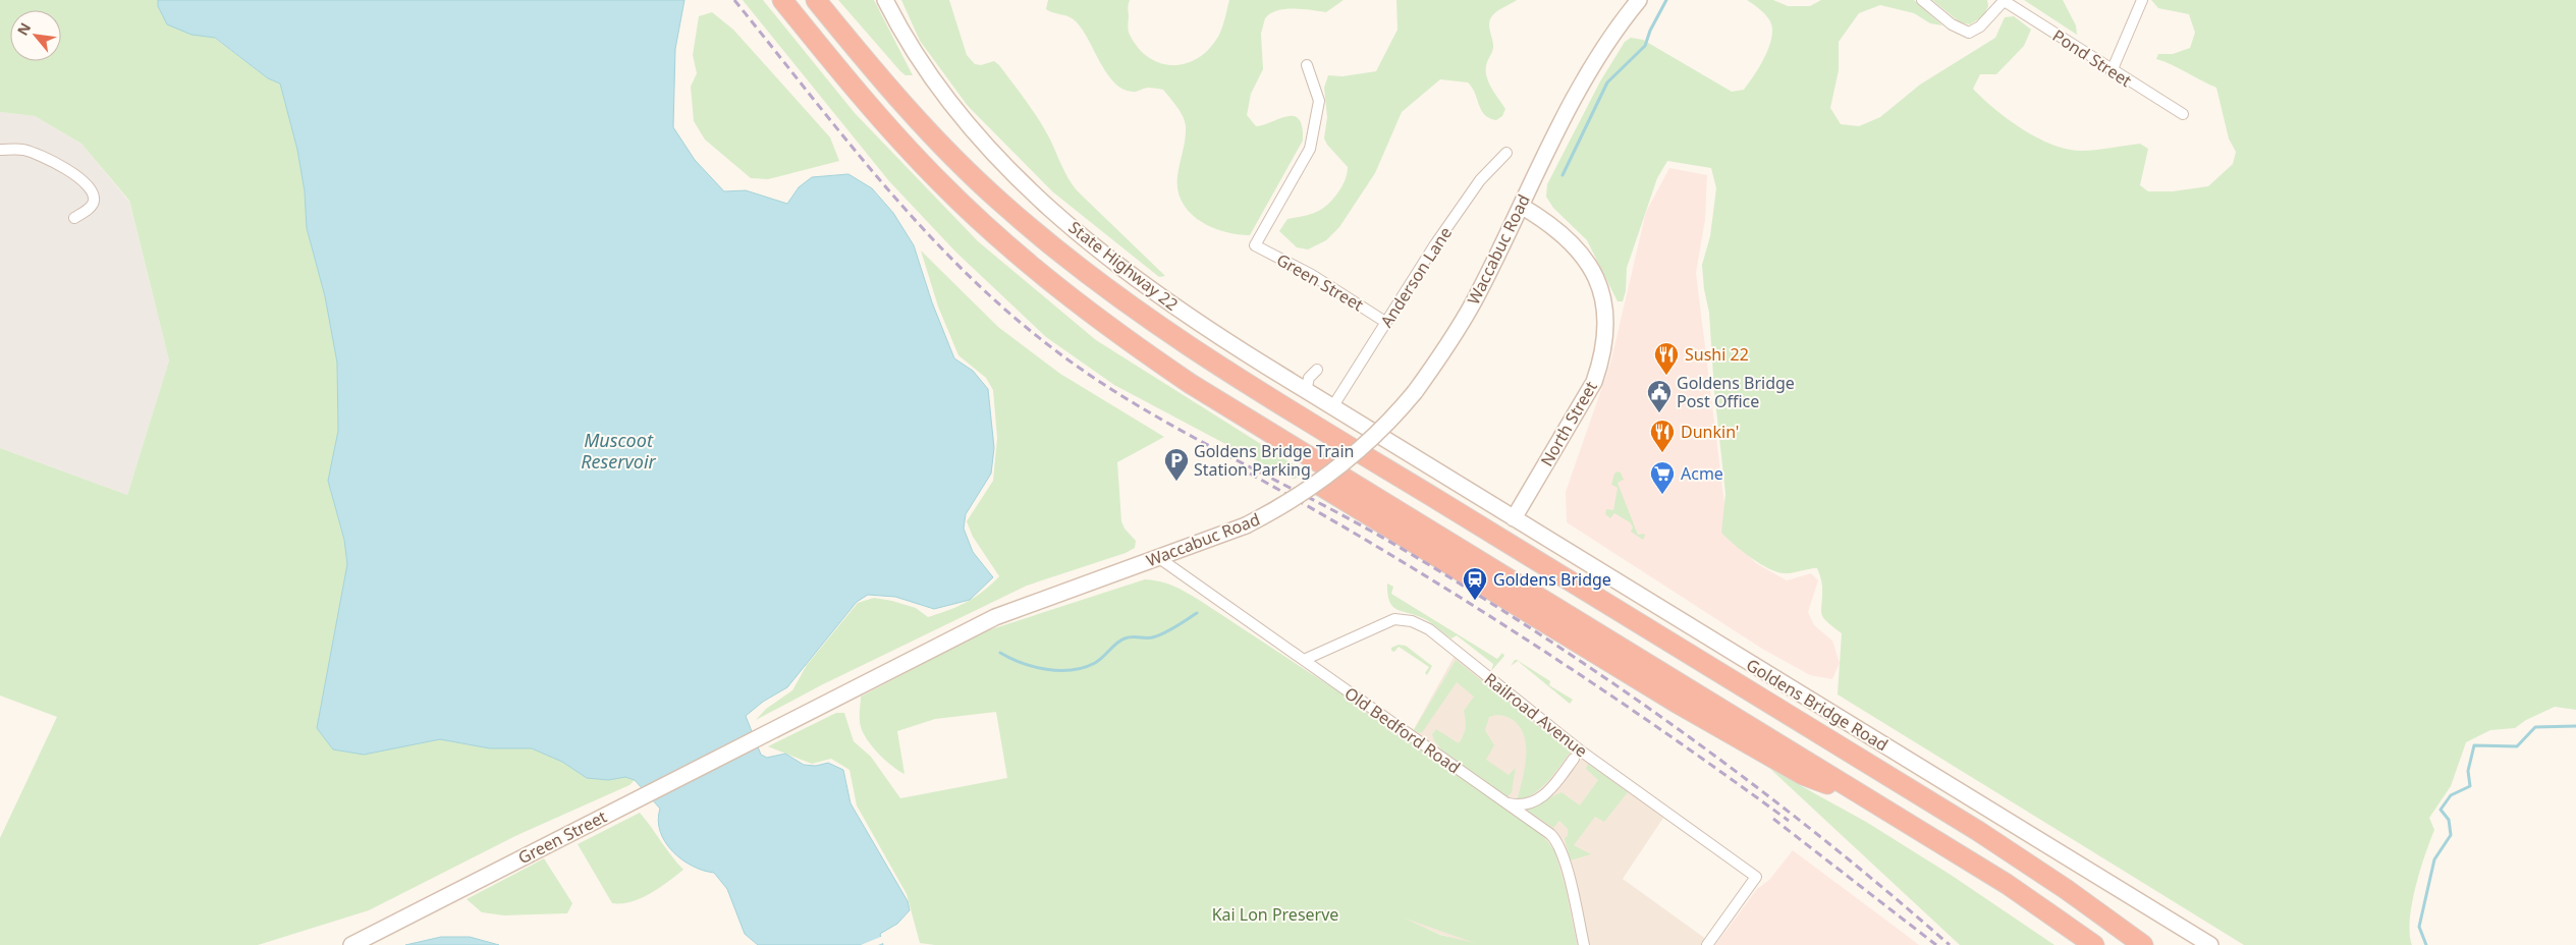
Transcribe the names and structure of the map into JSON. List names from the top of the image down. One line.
{"streets":{"main road":["Waccabuc Road","State Highway 22","Green Street","North Street","Goldens Bridge Road"],"street":["Pond Street","Anderson Lane","Railroad Avenue","Old Bedford Road"]},"crossings":[["Waccabuc Road","Green Street"],["Waccabuc Road","North Street"],["Waccabuc Road","Old Bedford Road"],["State Highway 22","Anderson Lane"],["State Highway 22","Goldens Bridge Road"],["Anderson Lane","Green Street"],["North Street","Goldens Bridge Road"],["Railroad Avenue","Old Bedford Road"]],"water":["Muscoot Reservoir"],"parks":["Kai Lon Preserve"],"places":{"restaurant":["Sushi 22","Dunkin'"],"public building":["Goldens Bridge Post Office"],"parking":["Goldens Bridge Train Station Parking"],"supermarket":["Acme"],"station":["Goldens Bridge"]},"north":"top left"}
